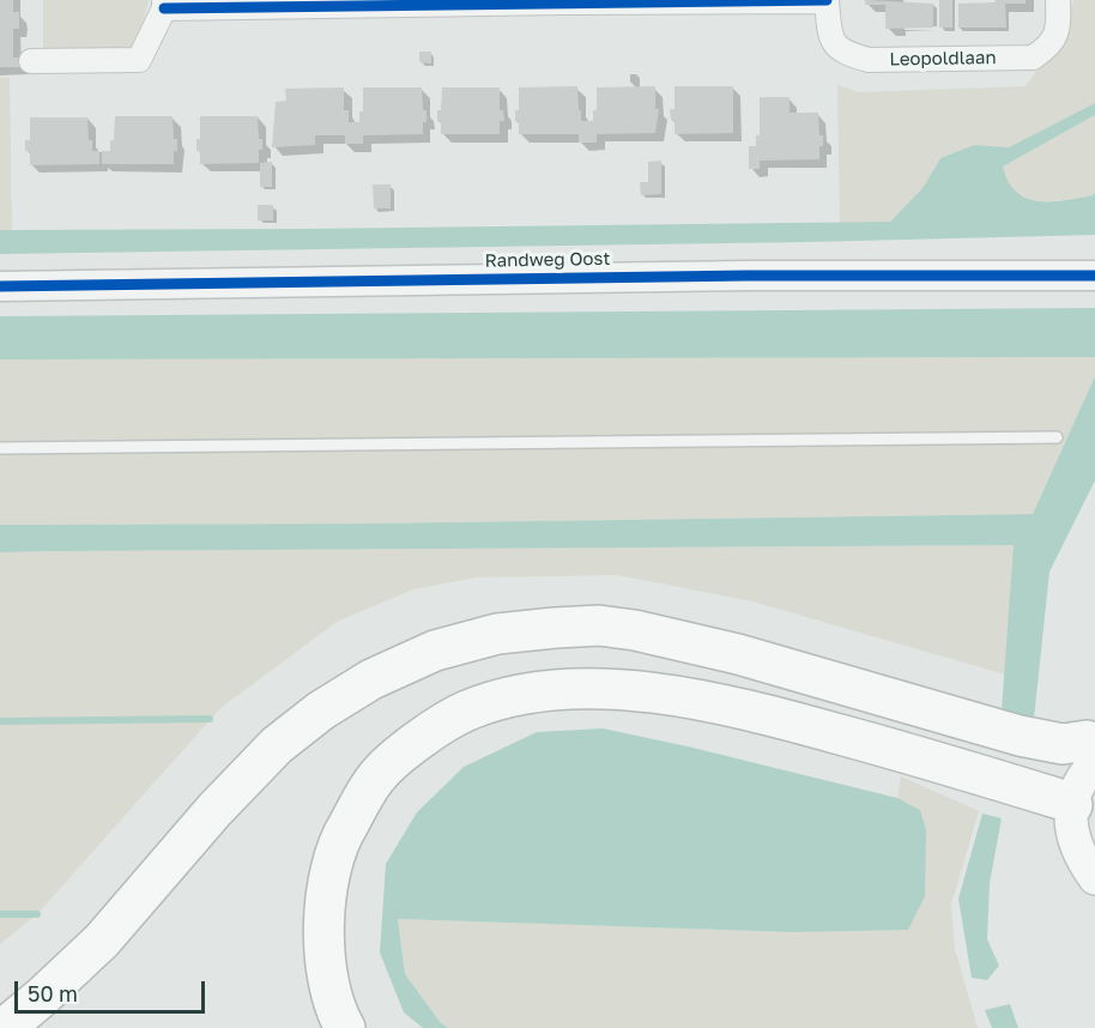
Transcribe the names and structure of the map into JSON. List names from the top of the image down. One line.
{"streets":{"street":["Leopoldlaan","Randweg Oost"]},"scale_bar":"50 m"}
